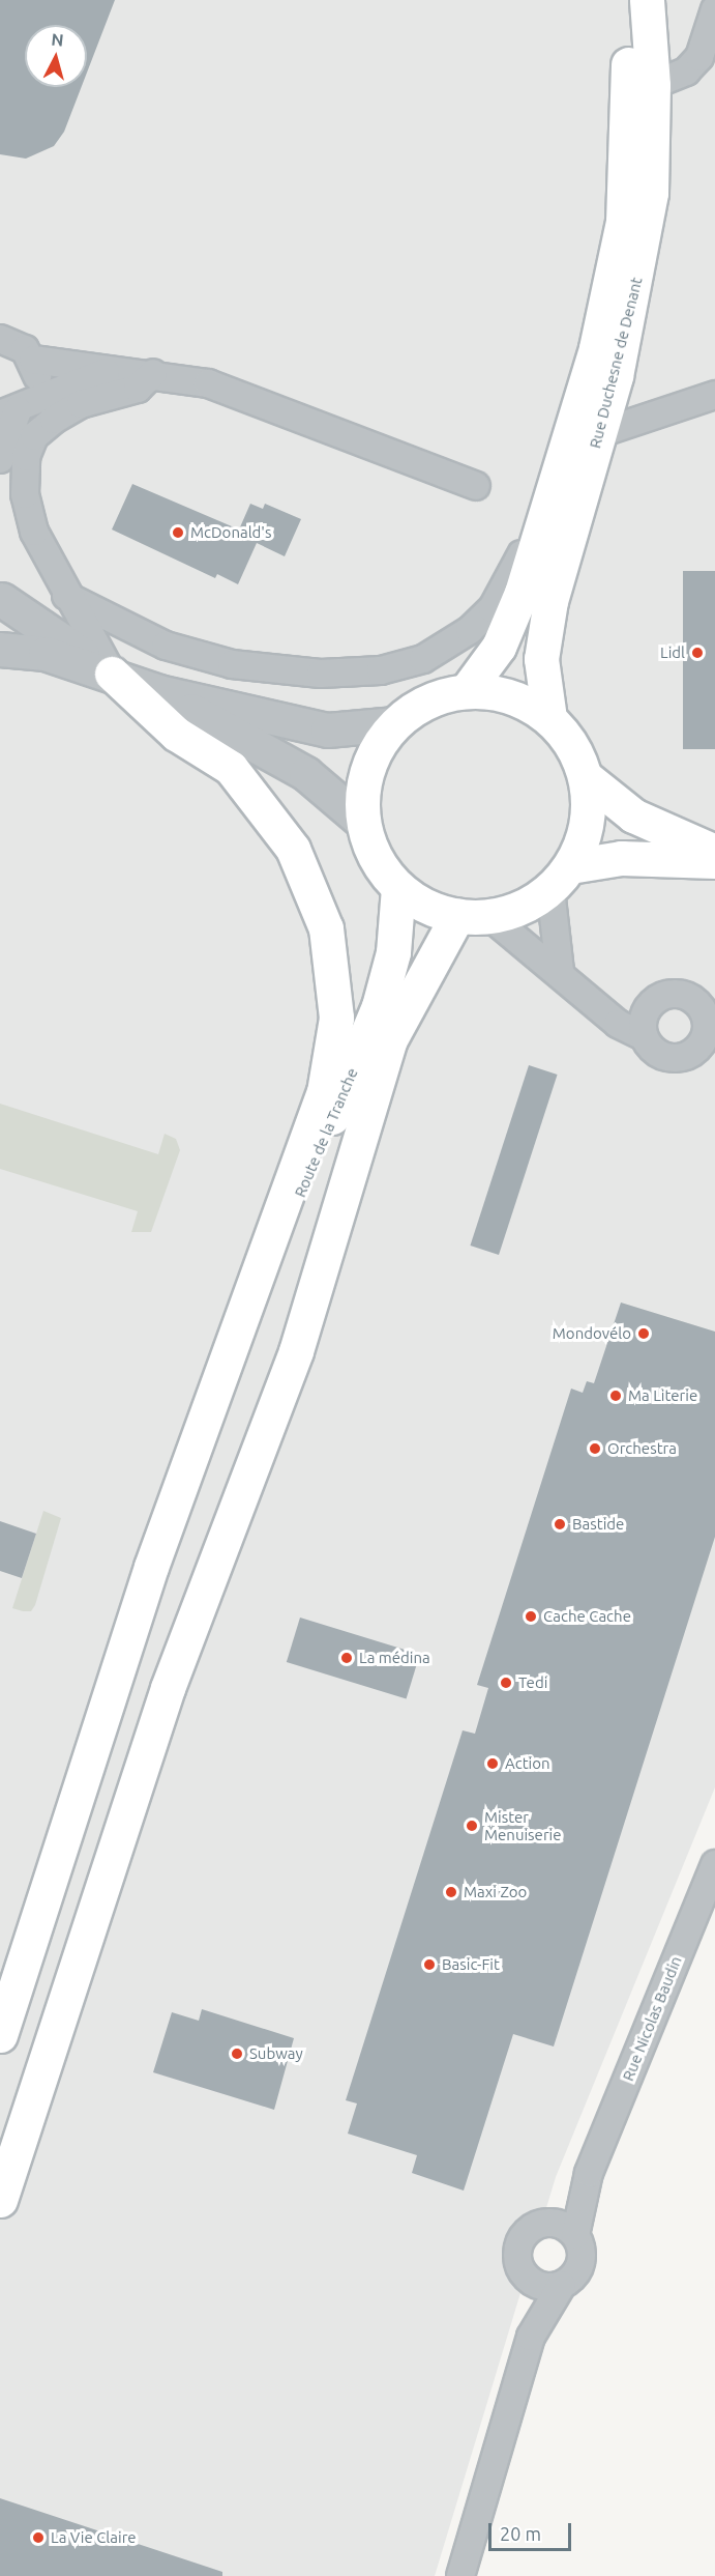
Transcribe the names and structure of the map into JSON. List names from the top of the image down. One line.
{"streets":{"main road":["Rue Duchesne de Denant","Route de la Tranche"],"street":["Rue Nicolas Baudin"]},"places":["McDonald's","Lidl","Mondovélo","Ma Literie","Orchestra","Bastide","Cache Cache","La médina","Tedi","Action","Mister Menuiserie","Maxi Zoo","Basic-Fit","Subway","La Vie Claire"],"scale_bar":"20 m","north":"top"}
